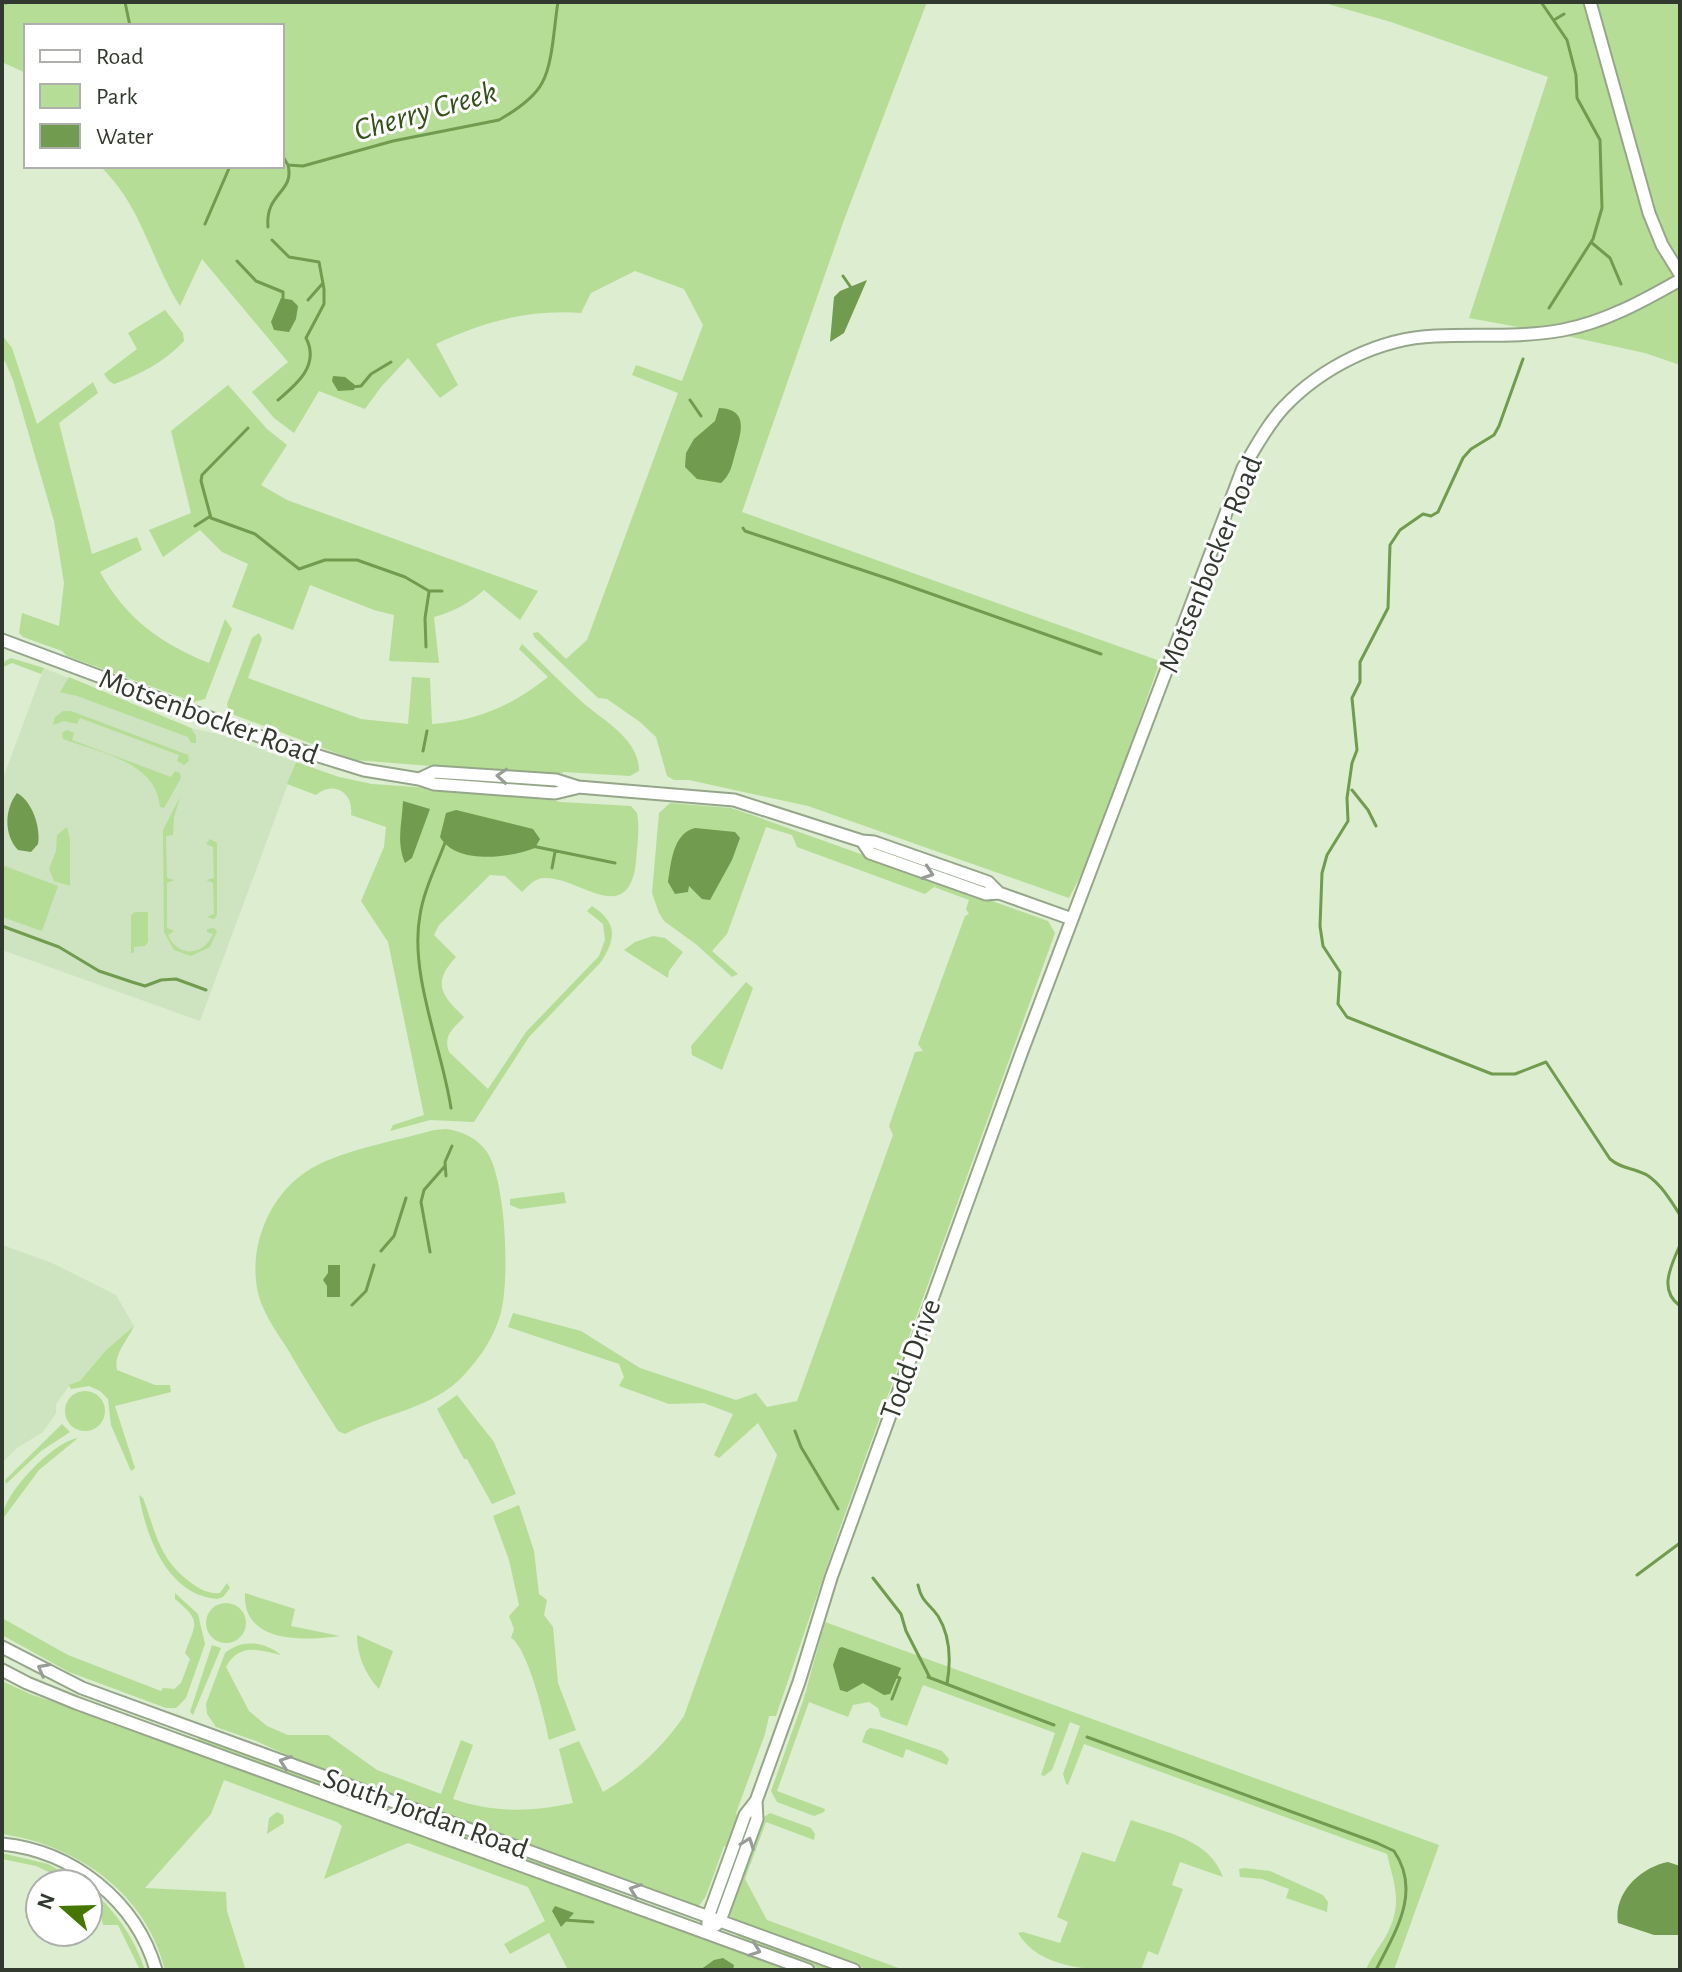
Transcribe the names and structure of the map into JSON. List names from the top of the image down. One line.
{"streets":{"main road":["Motsenbocker Road","Todd Drive","South Jordan Road"]},"crossings":[["Motsenbocker Road","Todd Drive"],["Todd Drive","South Jordan Road"]],"water":["Cherry Creek"],"legend":["Road","Park","Water"],"north":"left"}
